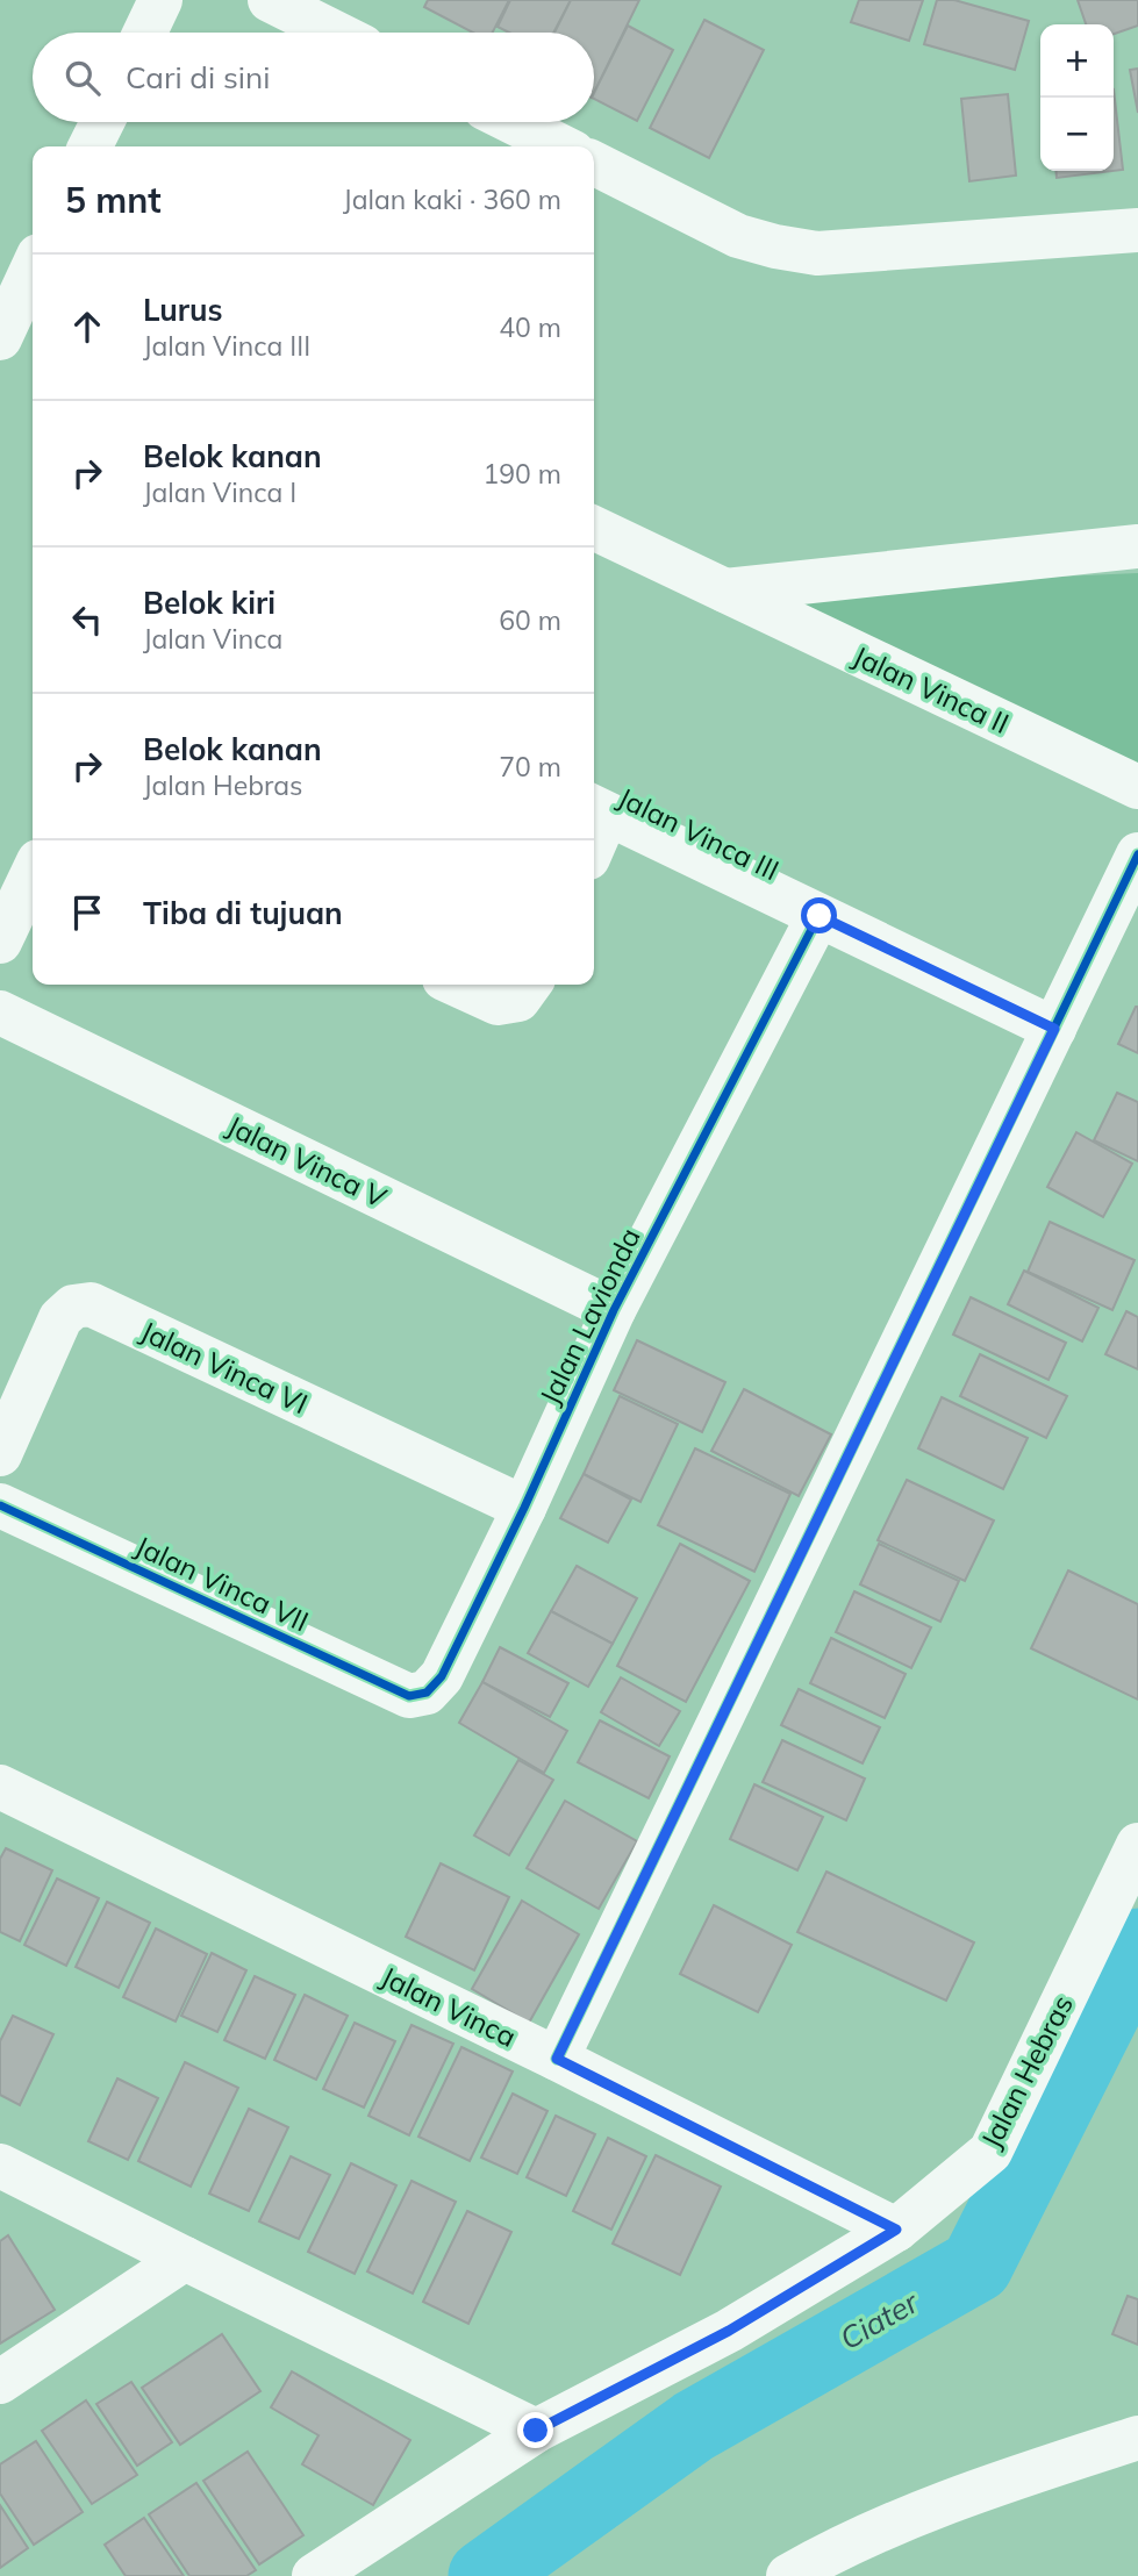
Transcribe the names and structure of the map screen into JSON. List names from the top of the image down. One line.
{"streets":{"street":["Jalan Vinca II","Jalan Vinca III","Jalan Vinca V","Jalan Lavionda","Jalan Vinca VI","Jalan Vinca VII","Jalan Vinca","Jalan Hebras"]},"crossings":[["Jalan Vinca III","Jalan Lavionda"],["Jalan Vinca V","Jalan Lavionda"],["Jalan Lavionda","Jalan Vinca VI"],["Jalan Lavionda","Jalan Vinca VII"],["Jalan Vinca","Jalan Hebras"]],"water":["Ciater"],"page":{"map_buttons":["+","−"],"search":"Cari di sini","heading":["5 mnt","Jalan kaki · 360 m"],"list":[["Lurus","Jalan Vinca III","40 m"],["Belok kanan","Jalan Vinca I","190 m"],["Belok kiri","Jalan Vinca","60 m"],["Belok kanan","Jalan Hebras","70 m"],"Tiba di tujuan"]}}
